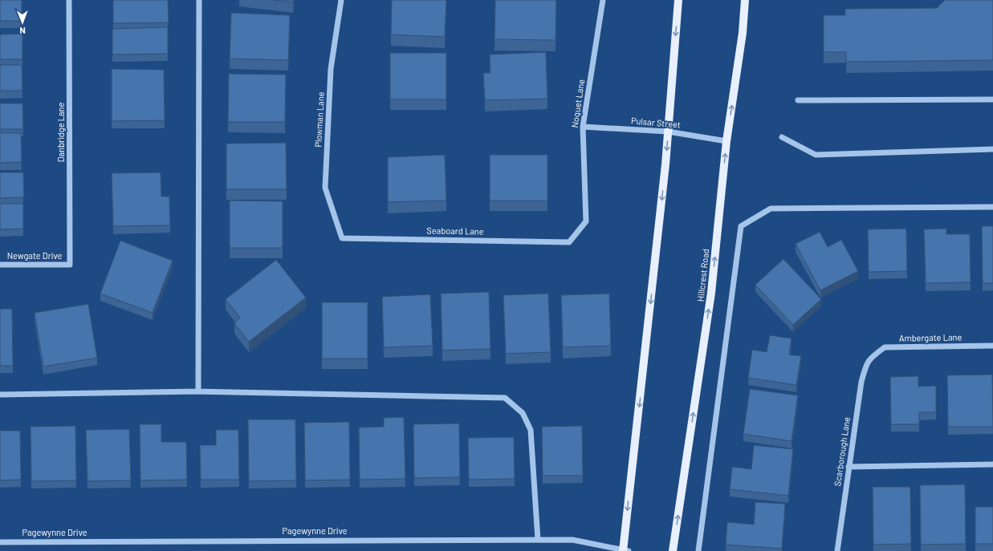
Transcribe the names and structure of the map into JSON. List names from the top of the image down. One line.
{"streets":{"main road":["Hillcrest Road"],"street":["Noquet Lane","Plowman Lane","Pulsar Street","Danbridge Lane","Seaboard Lane","Newgate Drive","Ambergate Lane","Scarborough Lane","Pagewynne Drive"]},"crossings":[["Noquet Lane","Pulsar Street"],["Noquet Lane","Seaboard Lane"],["Plowman Lane","Seaboard Lane"],["Pulsar Street","Hillcrest Road"],["Danbridge Lane","Newgate Drive"],["Ambergate Lane","Scarborough Lane"]],"north":"bottom"}
